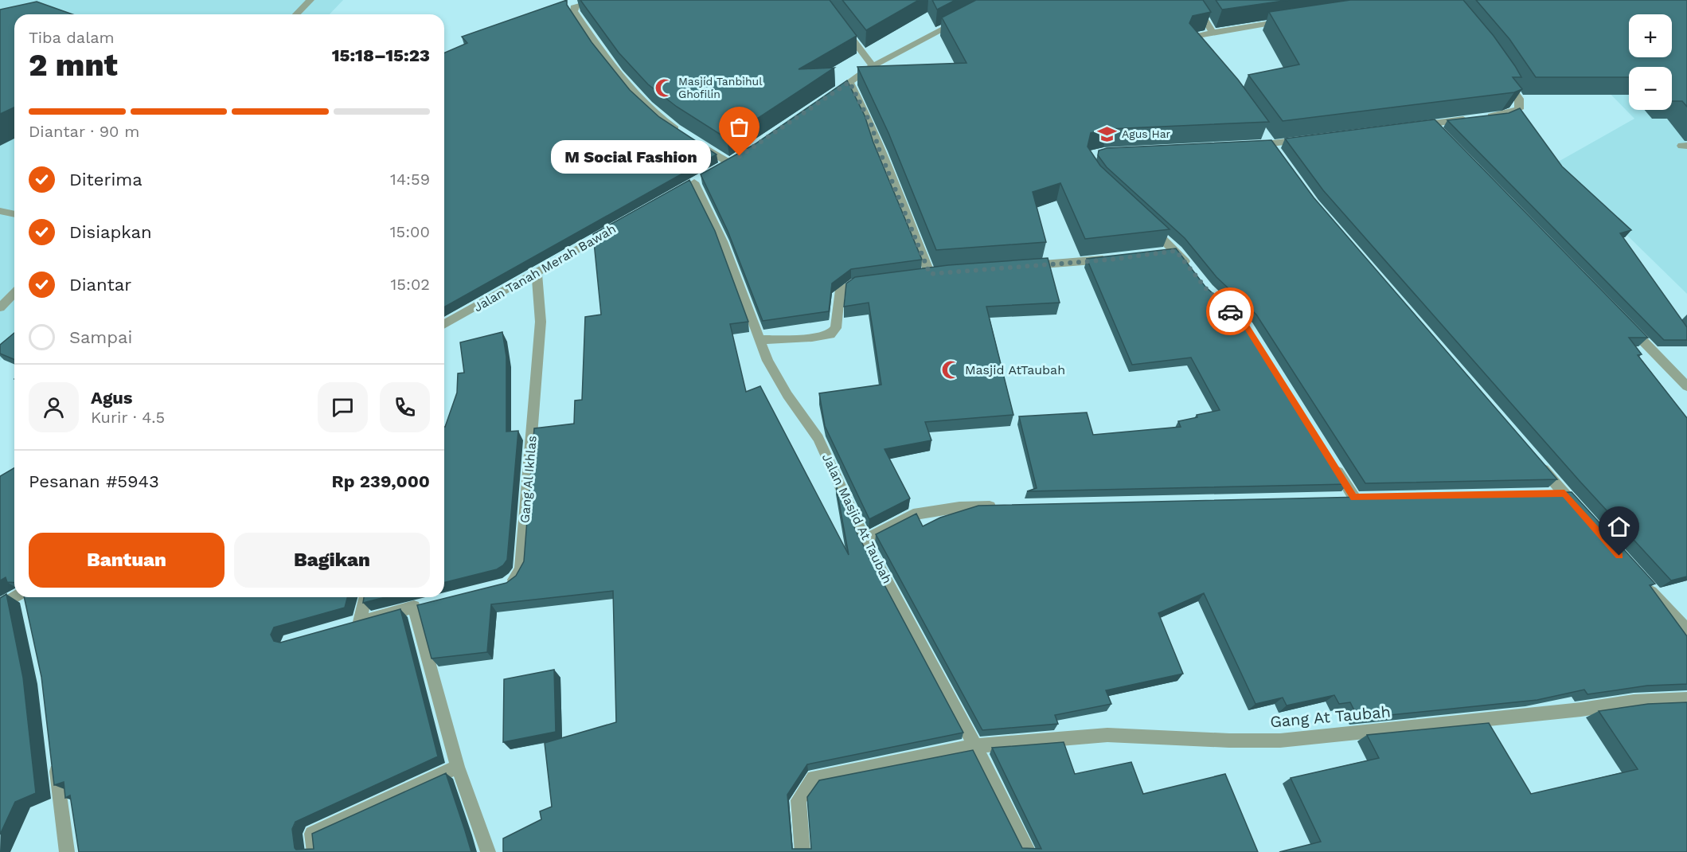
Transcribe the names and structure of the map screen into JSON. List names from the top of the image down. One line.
{"streets":{"street":["Jalan Tanah Merah Bawah","Gang Al Ikhlas","Jalan Masjid At Taubah","Gang At Taubah"]},"crossings":[["Jalan Tanah Merah Bawah","Gang Al Ikhlas"],["Jalan Masjid At Taubah","Gang At Taubah"]],"places":{"mosque":["Masjid Tanbihul Ghofilin","Masjid AtTaubah"],"school or university":["Agus Har"],"other":["M Social Fashion"]},"page":{"map_buttons":["+","−"],"heading":["2 mnt","Tiba dalam","15:18–15:23"],"panel":["Agus","Kurir · 4.5","Pesanan #5943","Rp 239,000"],"bar":"Diantar · 90 m","bubble":"M Social Fashion","list":[["Diterima","14:59"],["Disiapkan","15:00"],["Diantar","15:02"],"Sampai"],"buttons":["Bantuan","Bagikan"]}}
